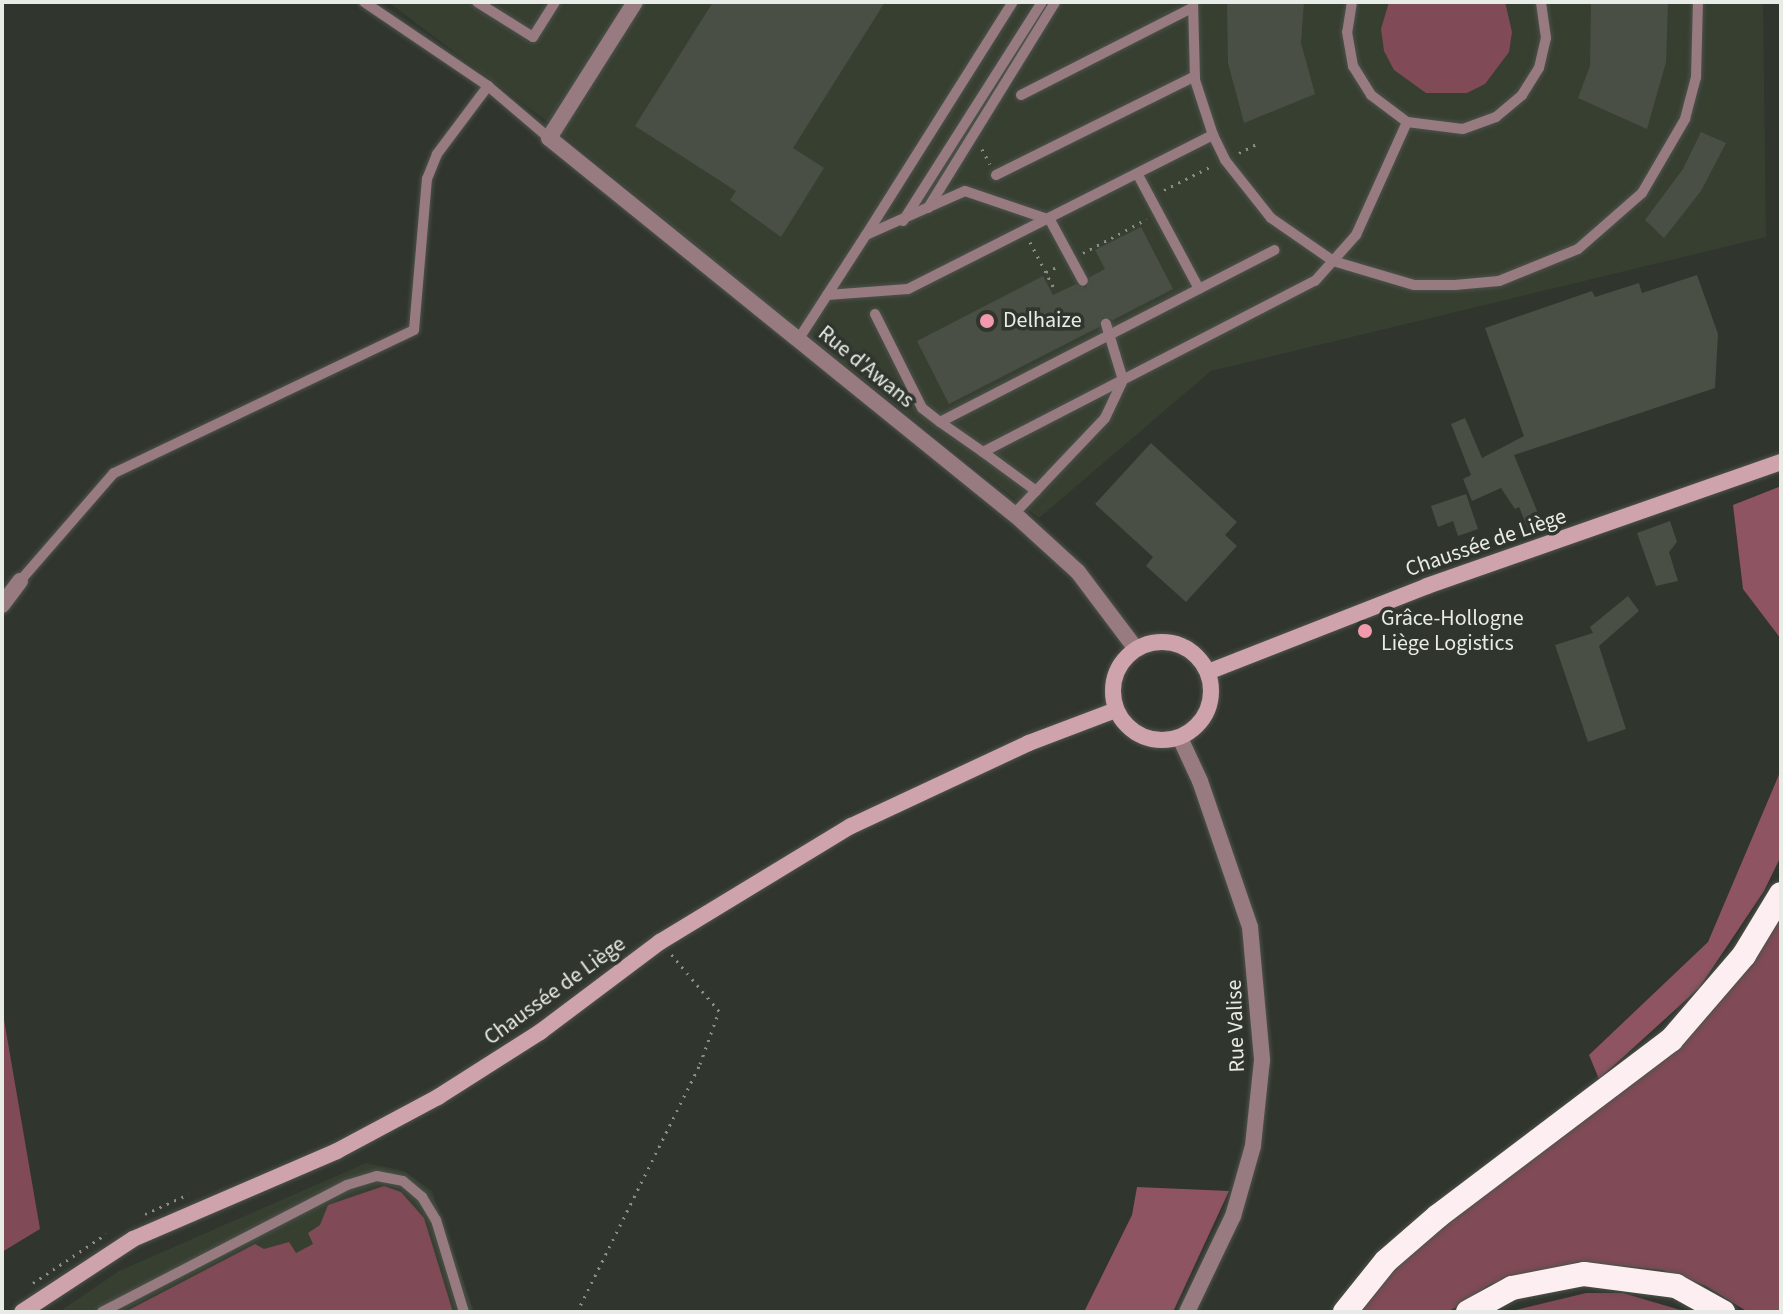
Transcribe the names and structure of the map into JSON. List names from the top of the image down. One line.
{"streets":{"main road":["Chaussée de Liège"],"street":["Rue d'Awans","Rue Valise"]},"crossings":[["Rue d'Awans","Chaussée de Liège"],["Rue d'Awans","Rue Valise"],["Chaussée de Liège","Rue Valise"]],"places":["Delhaize","Grâce-Hollogne Liège Logistics"]}
